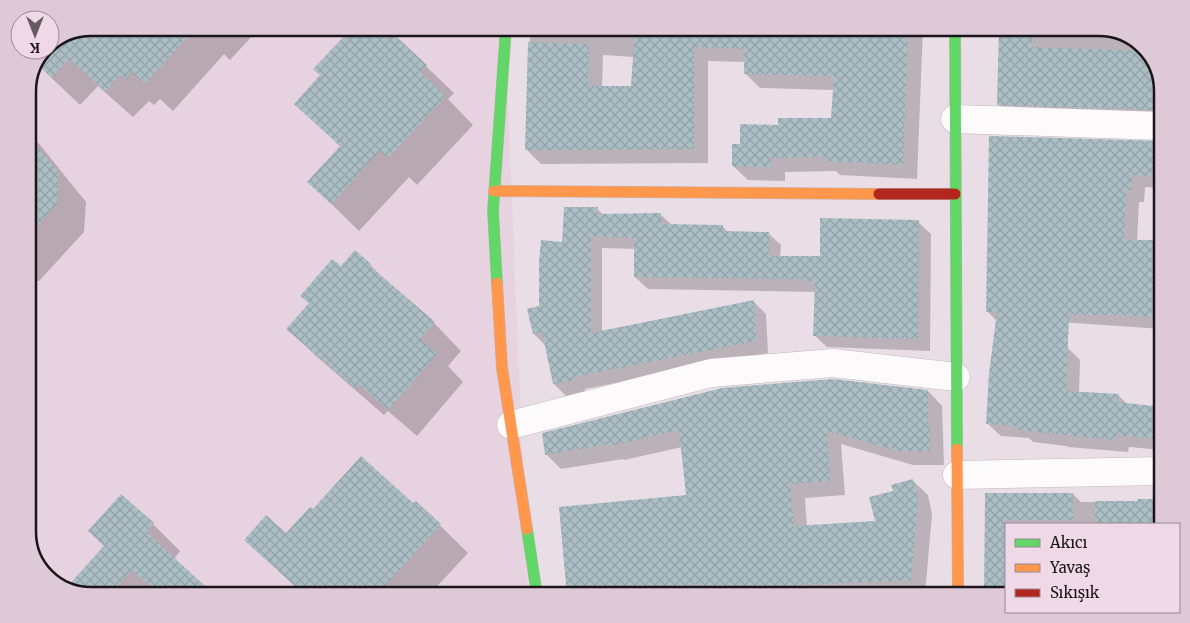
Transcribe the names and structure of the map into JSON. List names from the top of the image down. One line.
{"legend":["Akıcı","Yavaş","Sıkışık"],"north":"bottom"}
